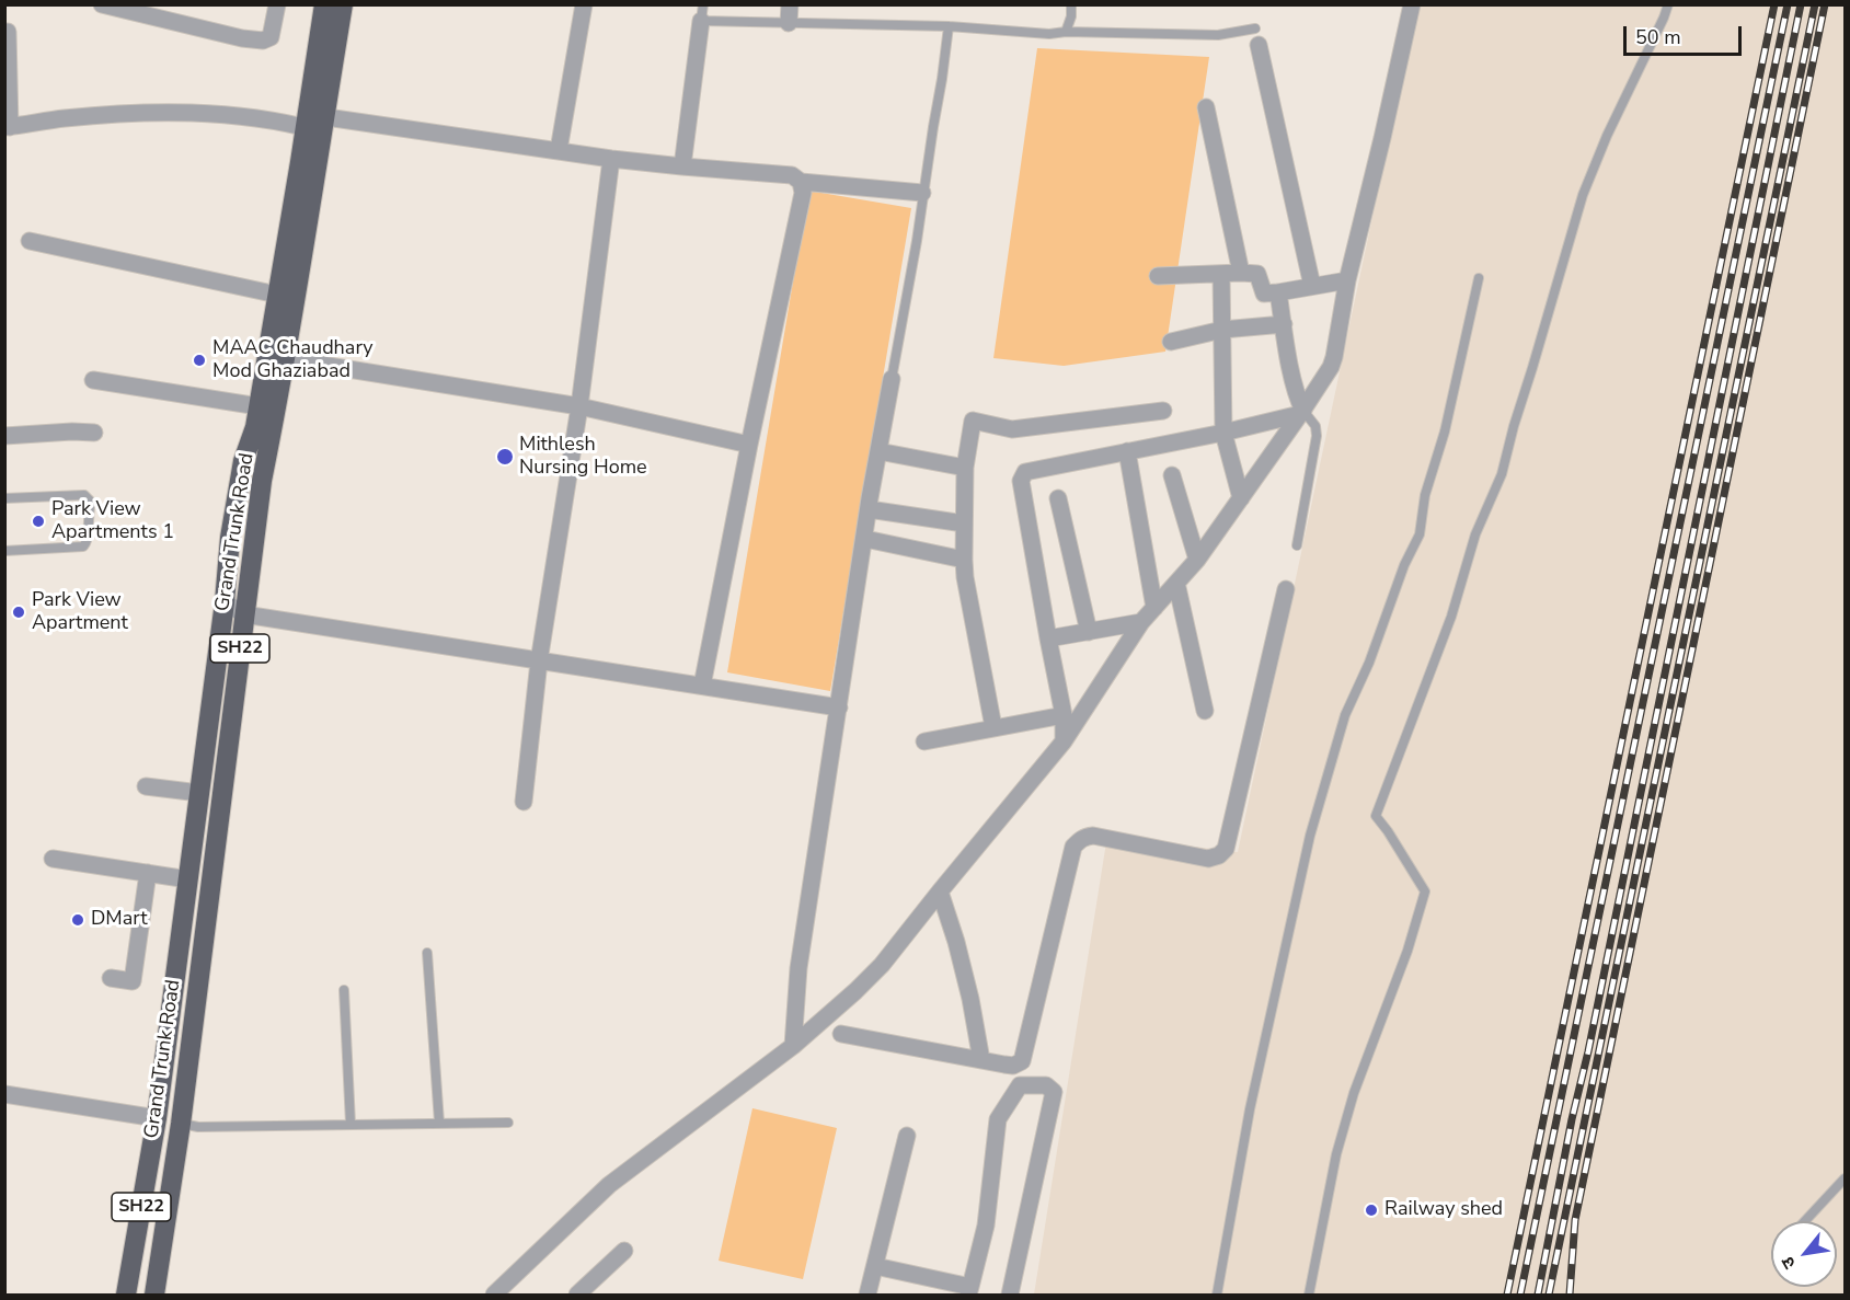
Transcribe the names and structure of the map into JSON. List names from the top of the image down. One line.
{"streets":{"highway":["Grand Trunk Road","SH22"]},"places":["MAAC Chaudhary Mod Ghaziabad","Mithlesh Nursing Home","Park View Apartments 1","Park View Apartment","DMart","Railway shed"],"scale_bar":"50 m","north":"bottom left"}
